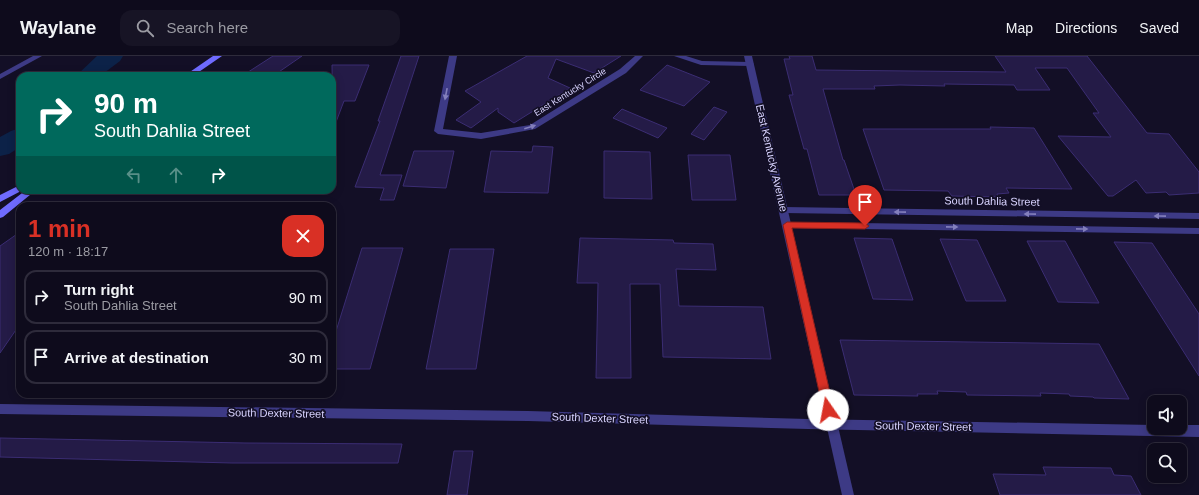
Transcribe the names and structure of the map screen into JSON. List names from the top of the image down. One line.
{"streets":{"street":["East Kentucky Circle","East Kentucky Avenue","South Dahlia Street","South Dexter Street"]},"crossings":[["East Kentucky Avenue","South Dahlia Street"],["East Kentucky Avenue","South Dexter Street"]],"page":{"header":"Waylane","search":"Search here","nav":["Map","Directions","Saved"],"turn":["90 m","South Dahlia Street"],"heading":["1 min","120 m · 18:17"],"list":[{"name":"Turn right","note":"South Dahlia Street","value":"90 m"},{"name":"Arrive at destination","value":"30 m"}]}}
